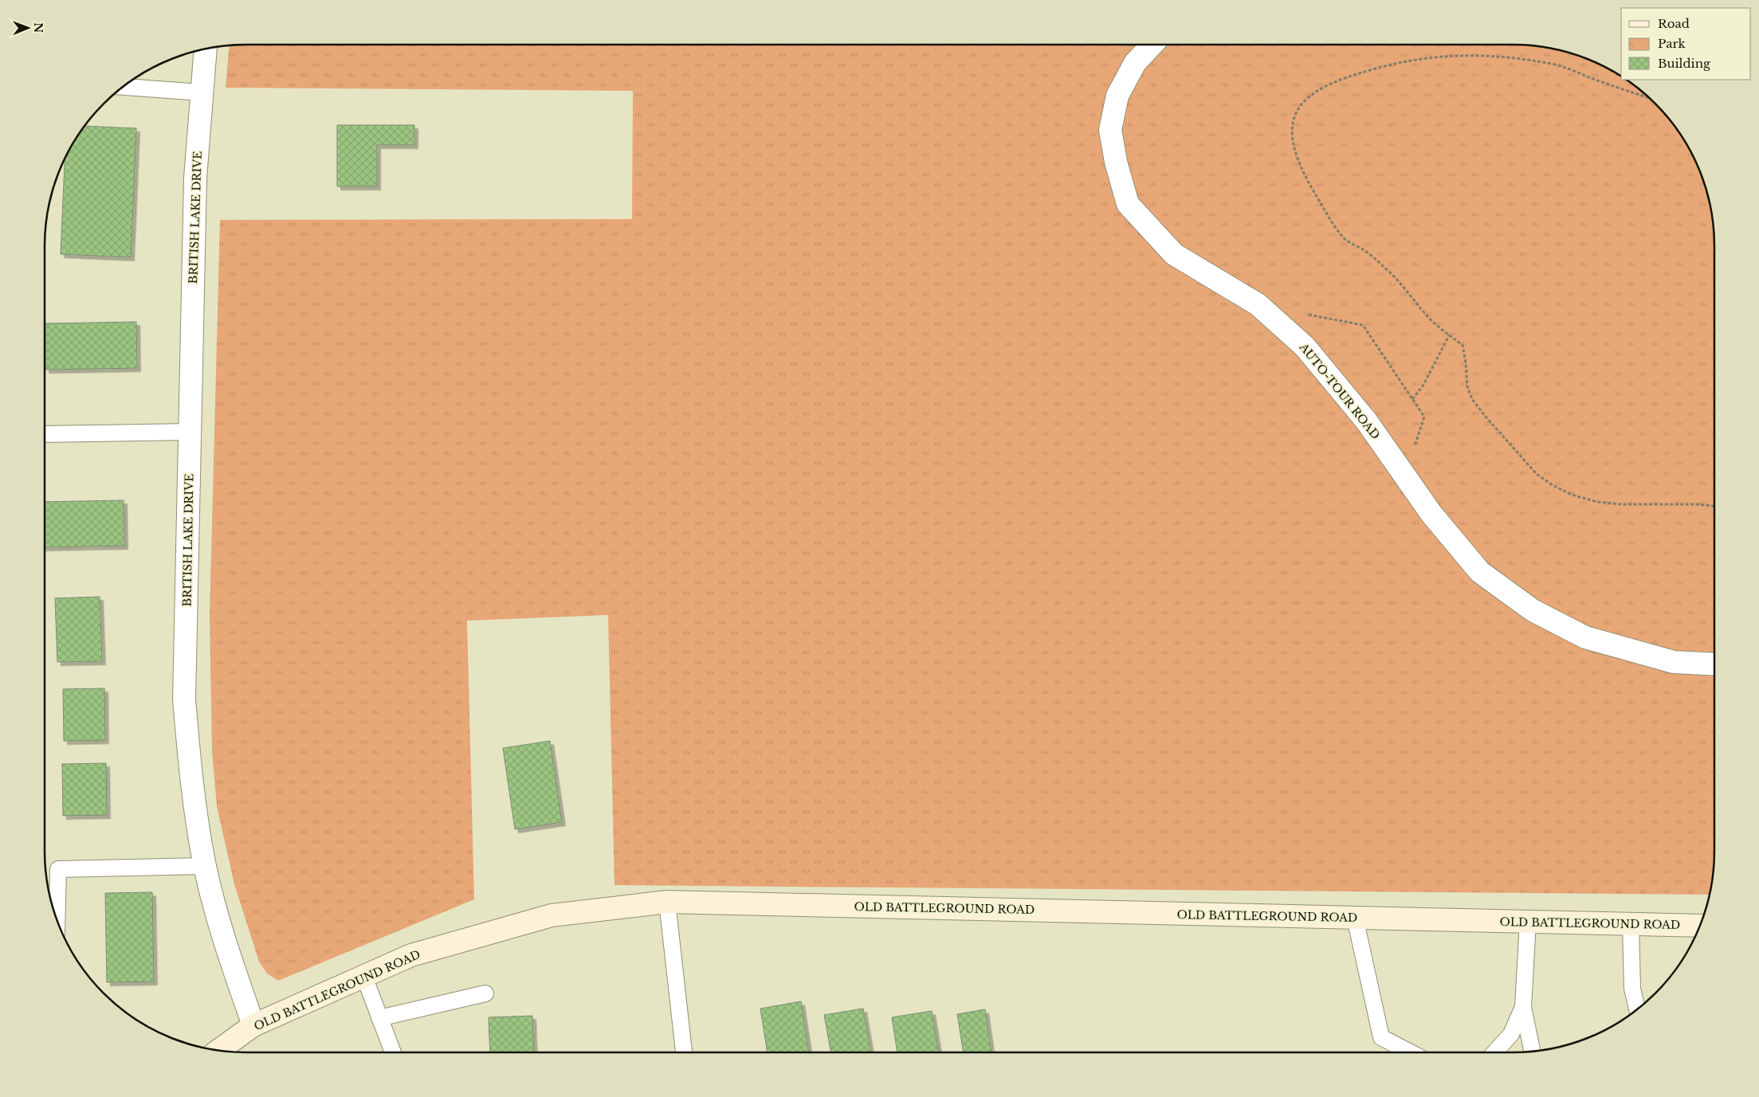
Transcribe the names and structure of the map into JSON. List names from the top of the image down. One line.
{"streets":{"street":["BRITISH LAKE DRIVE","AUTO-TOUR ROAD","OLD BATTLEGROUND ROAD"]},"crossings":[["BRITISH LAKE DRIVE","OLD BATTLEGROUND ROAD"]],"legend":["Road","Park","Building"],"north":"right"}
